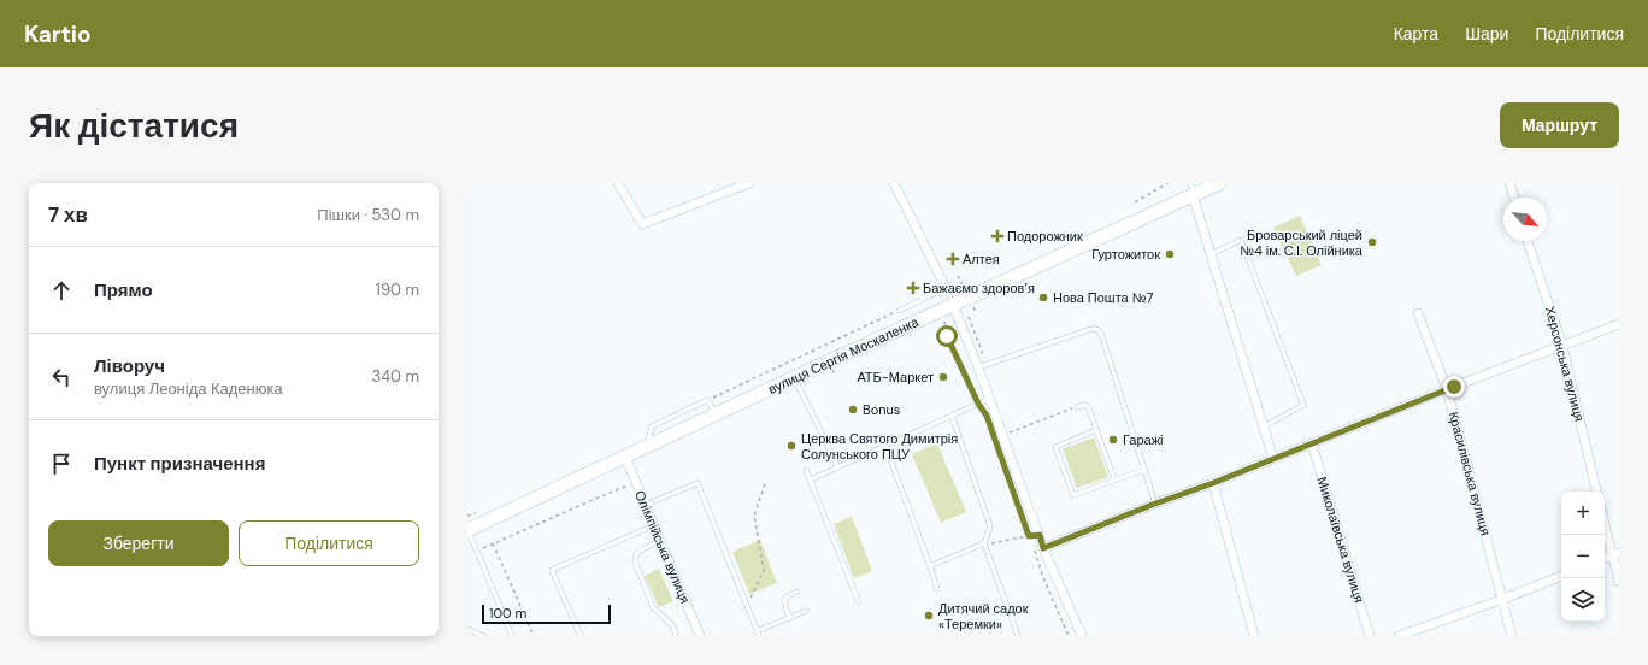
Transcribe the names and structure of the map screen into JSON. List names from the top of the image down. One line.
{"streets":{"main road":["вулиця Сергія Москаленка"],"street":["Херсонська вулиця","Красилівська вулиця","Миколаївська вулиця","Олімпійська вулиця"]},"crossings":[["вулиця Сергія Москаленка","Олімпійська вулиця"]],"places":{"health":["Подорожник","Алтея","Бажаємо здоровʼя"],"other":["Броварський ліцей №4 ім. С.І. Олійника","Гуртожиток","Нова Пошта №7","АТБ-Маркет","Bonus","Гаражі","Церква Святого Димитрія Солунського ПЦУ","Дитячий садок «Теремки»"]},"scale_bar":"100 m","north":"bottom right","page":{"header":"Kartio","nav":["Карта","Шари","Поділитися"],"buttons":["Маршрут",["Зберегти","Поділитися"]],"title":"Як дістатися","heading":["7 хв","Пішки · 530 m"],"list":[["Прямо","190 m"],["Ліворуч","вулиця Леоніда Каденюка","340 m"],"Пункт призначення"],"map_buttons":["+","−"],"scale":"100 m"}}
